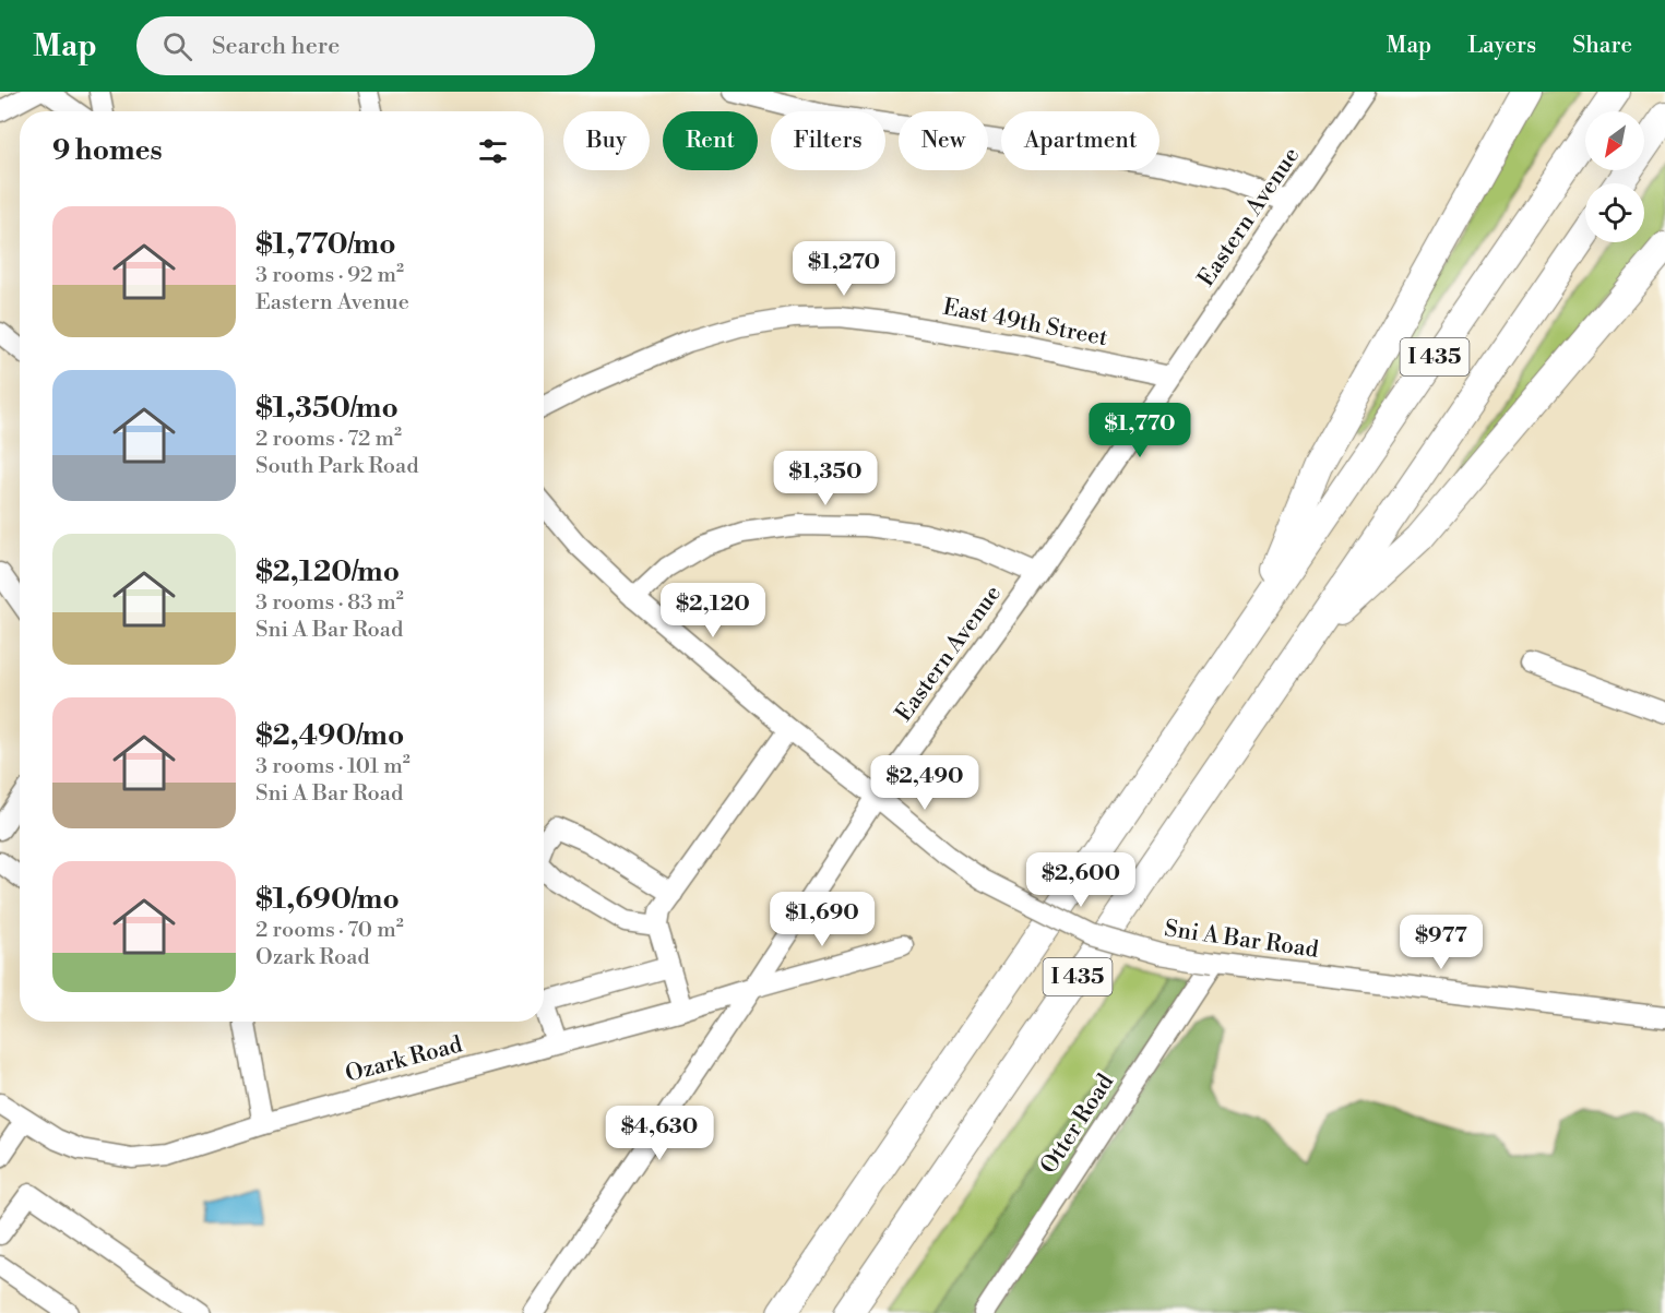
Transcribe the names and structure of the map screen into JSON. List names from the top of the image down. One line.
{"streets":{"highway":["I 435"],"street":["Eastern Avenue","East 49th Street","Sni A Bar Road","Ozark Road","Otter Road"]},"crossings":[["Eastern Avenue","East 49th Street"],["Eastern Avenue","Sni A Bar Road"],["Eastern Avenue","Ozark Road"],["Sni A Bar Road","Otter Road"]],"north":"bottom left","page":{"header":"Map","search":"Search here","nav":["Map","Layers","Share"],"chip":["Buy","Rent","Filters","New","Apartment"],"heading":"9 homes","list":[{"name":"$1,770/mo","note":"3 rooms · 92 m² · Eastern Avenue"},{"name":"$1,350/mo","note":"2 rooms · 72 m² · South Park Road"},{"name":"$2,120/mo","note":"3 rooms · 83 m² · Sni A Bar Road"},{"name":"$2,490/mo","note":"3 rooms · 101 m² · Sni A Bar Road"},{"name":"$1,690/mo","note":"2 rooms · 70 m² · Ozark Road"}],"price":["$1,270","$1,770","$1,350","$2,120","$2,490","$2,600","$1,690","$977","$4,630"]}}
